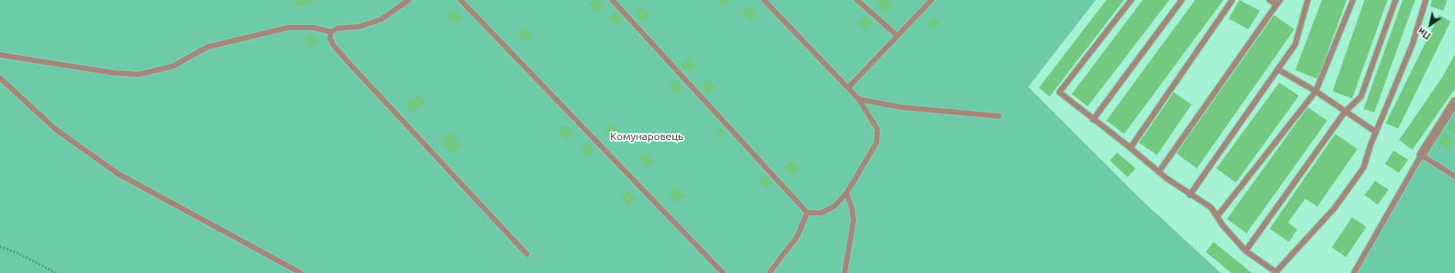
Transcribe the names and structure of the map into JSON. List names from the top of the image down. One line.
{"parks":["Комунаровець"],"north":"bottom left"}
